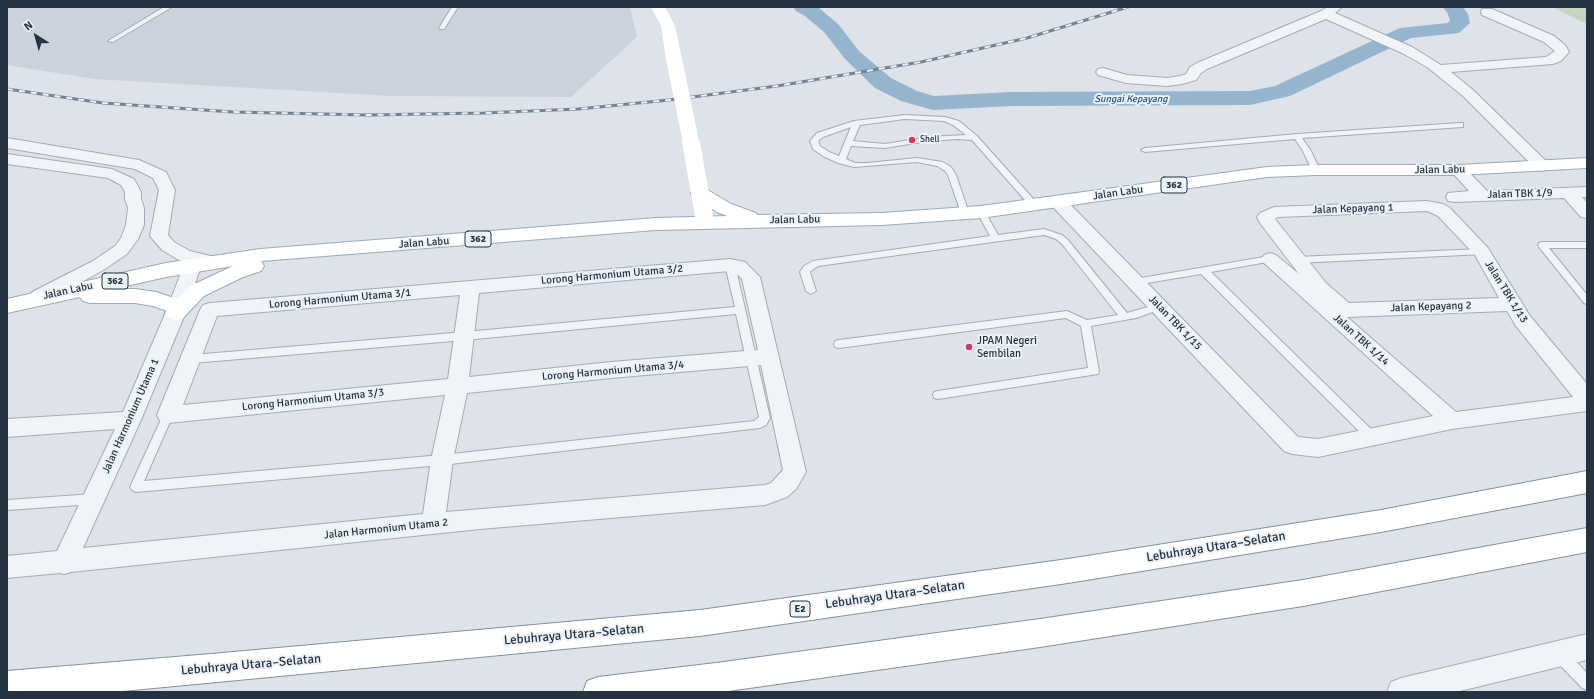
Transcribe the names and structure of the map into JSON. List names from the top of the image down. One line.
{"streets":{"main road":["Jalan Labu","362","Lebuhraya Utara–Selatan","E2"],"street":["Jalan TBK 1/9","Jalan Kepayang 1","Lorong Harmonium Utama 3/2","Jalan TBK 1/13","Lorong Harmonium Utama 3/1","Jalan Kepayang 2","Jalan TBK 1/15","Jalan TBK 1/14","Lorong Harmonium Utama 3/4","Lorong Harmonium Utama 3/3","Jalan Harmonium Utama 1","Jalan Harmonium Utama 2"]},"crossings":[["Jalan Labu","Jalan TBK 1/15"],["Jalan Labu","Jalan Harmonium Utama 1"],["Jalan Kepayang 1","Jalan TBK 1/13"],["Jalan Kepayang 1","Jalan Kepayang 2"],["Lorong Harmonium Utama 3/2","Lorong Harmonium Utama 3/1"],["Jalan TBK 1/13","Jalan Kepayang 2"],["Lorong Harmonium Utama 3/4","Lorong Harmonium Utama 3/3"],["Lorong Harmonium Utama 3/4","Jalan Harmonium Utama 2"],["Jalan Harmonium Utama 1","Jalan Harmonium Utama 2"]],"water":["Sungai Kepayang"],"places":["Shell","JPAM Negeri Sembilan"],"north":"top left"}
